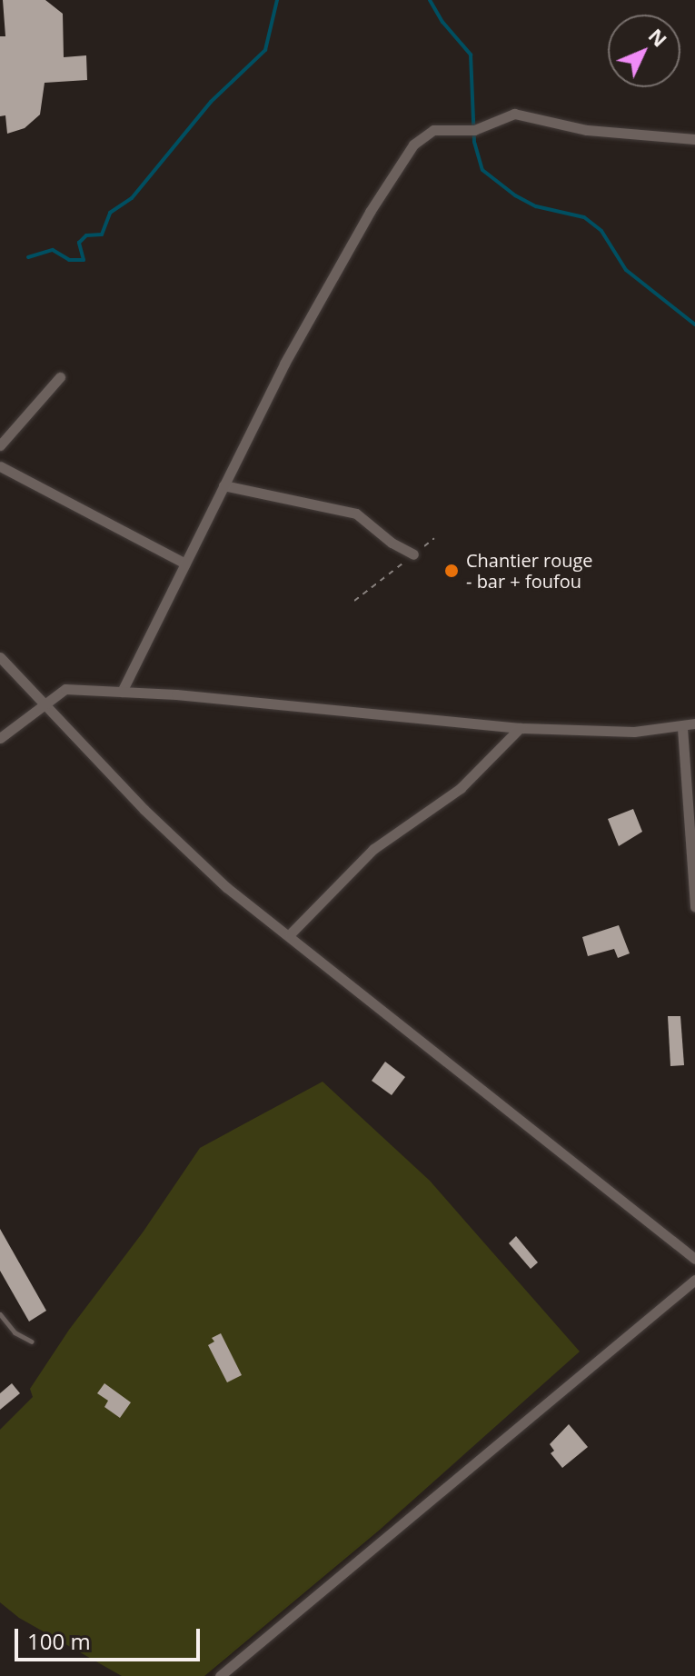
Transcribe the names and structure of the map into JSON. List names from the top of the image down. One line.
{"places":["Chantier rouge - bar + foufou"],"scale_bar":"100 m","north":"top right"}
